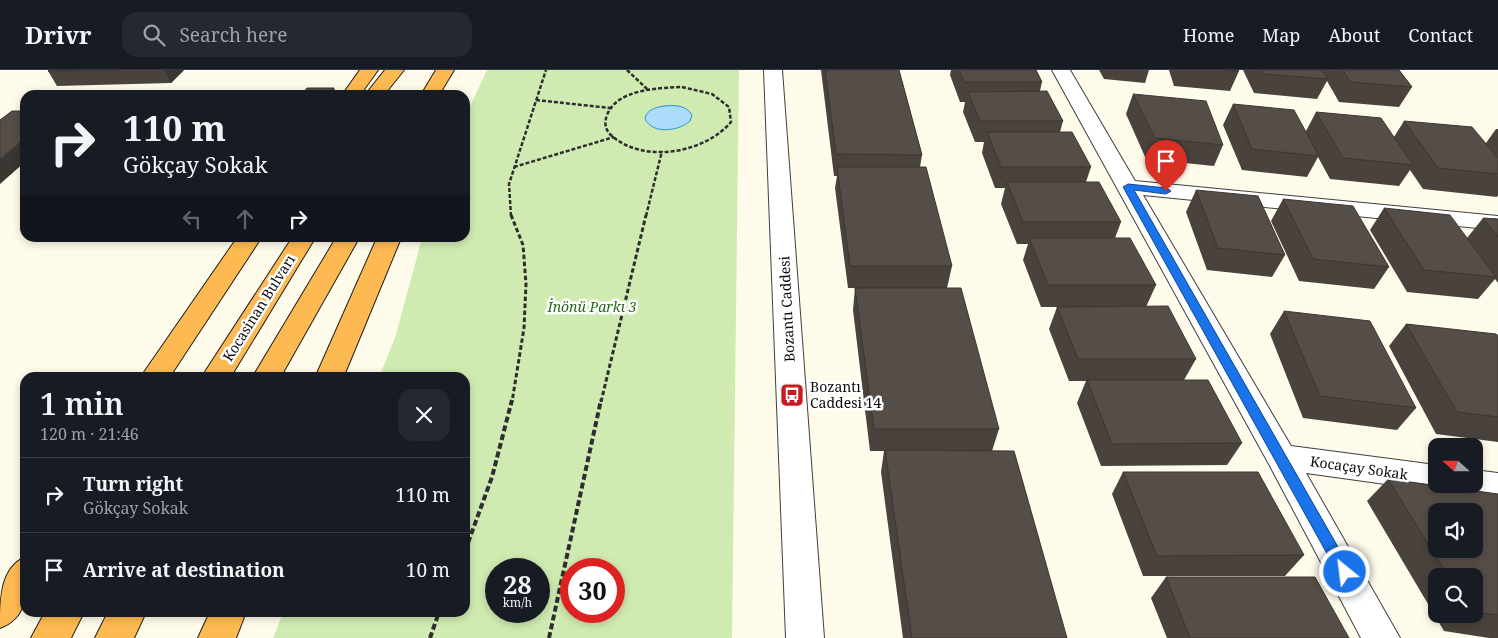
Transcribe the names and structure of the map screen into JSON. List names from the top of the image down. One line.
{"streets":{"highway":["Kocasinan Bulvarı"],"street":["Bozantı Caddesi","Kocaçay Sokak"]},"parks":["İnönü Parkı 3"],"places":{"bus stop":["Bozantı Caddesi 14"]},"north":"left","page":{"header":"Drivr","search":"Search here","nav":["Home","Map","About","Contact"],"turn":["110 m","Gökçay Sokak"],"heading":["1 min","120 m · 21:46"],"list":[{"name":"Turn right","note":"Gökçay Sokak","value":"110 m"},{"name":"Arrive at destination","value":"10 m"}],"speed":"28 km/h","limit":"30"}}
